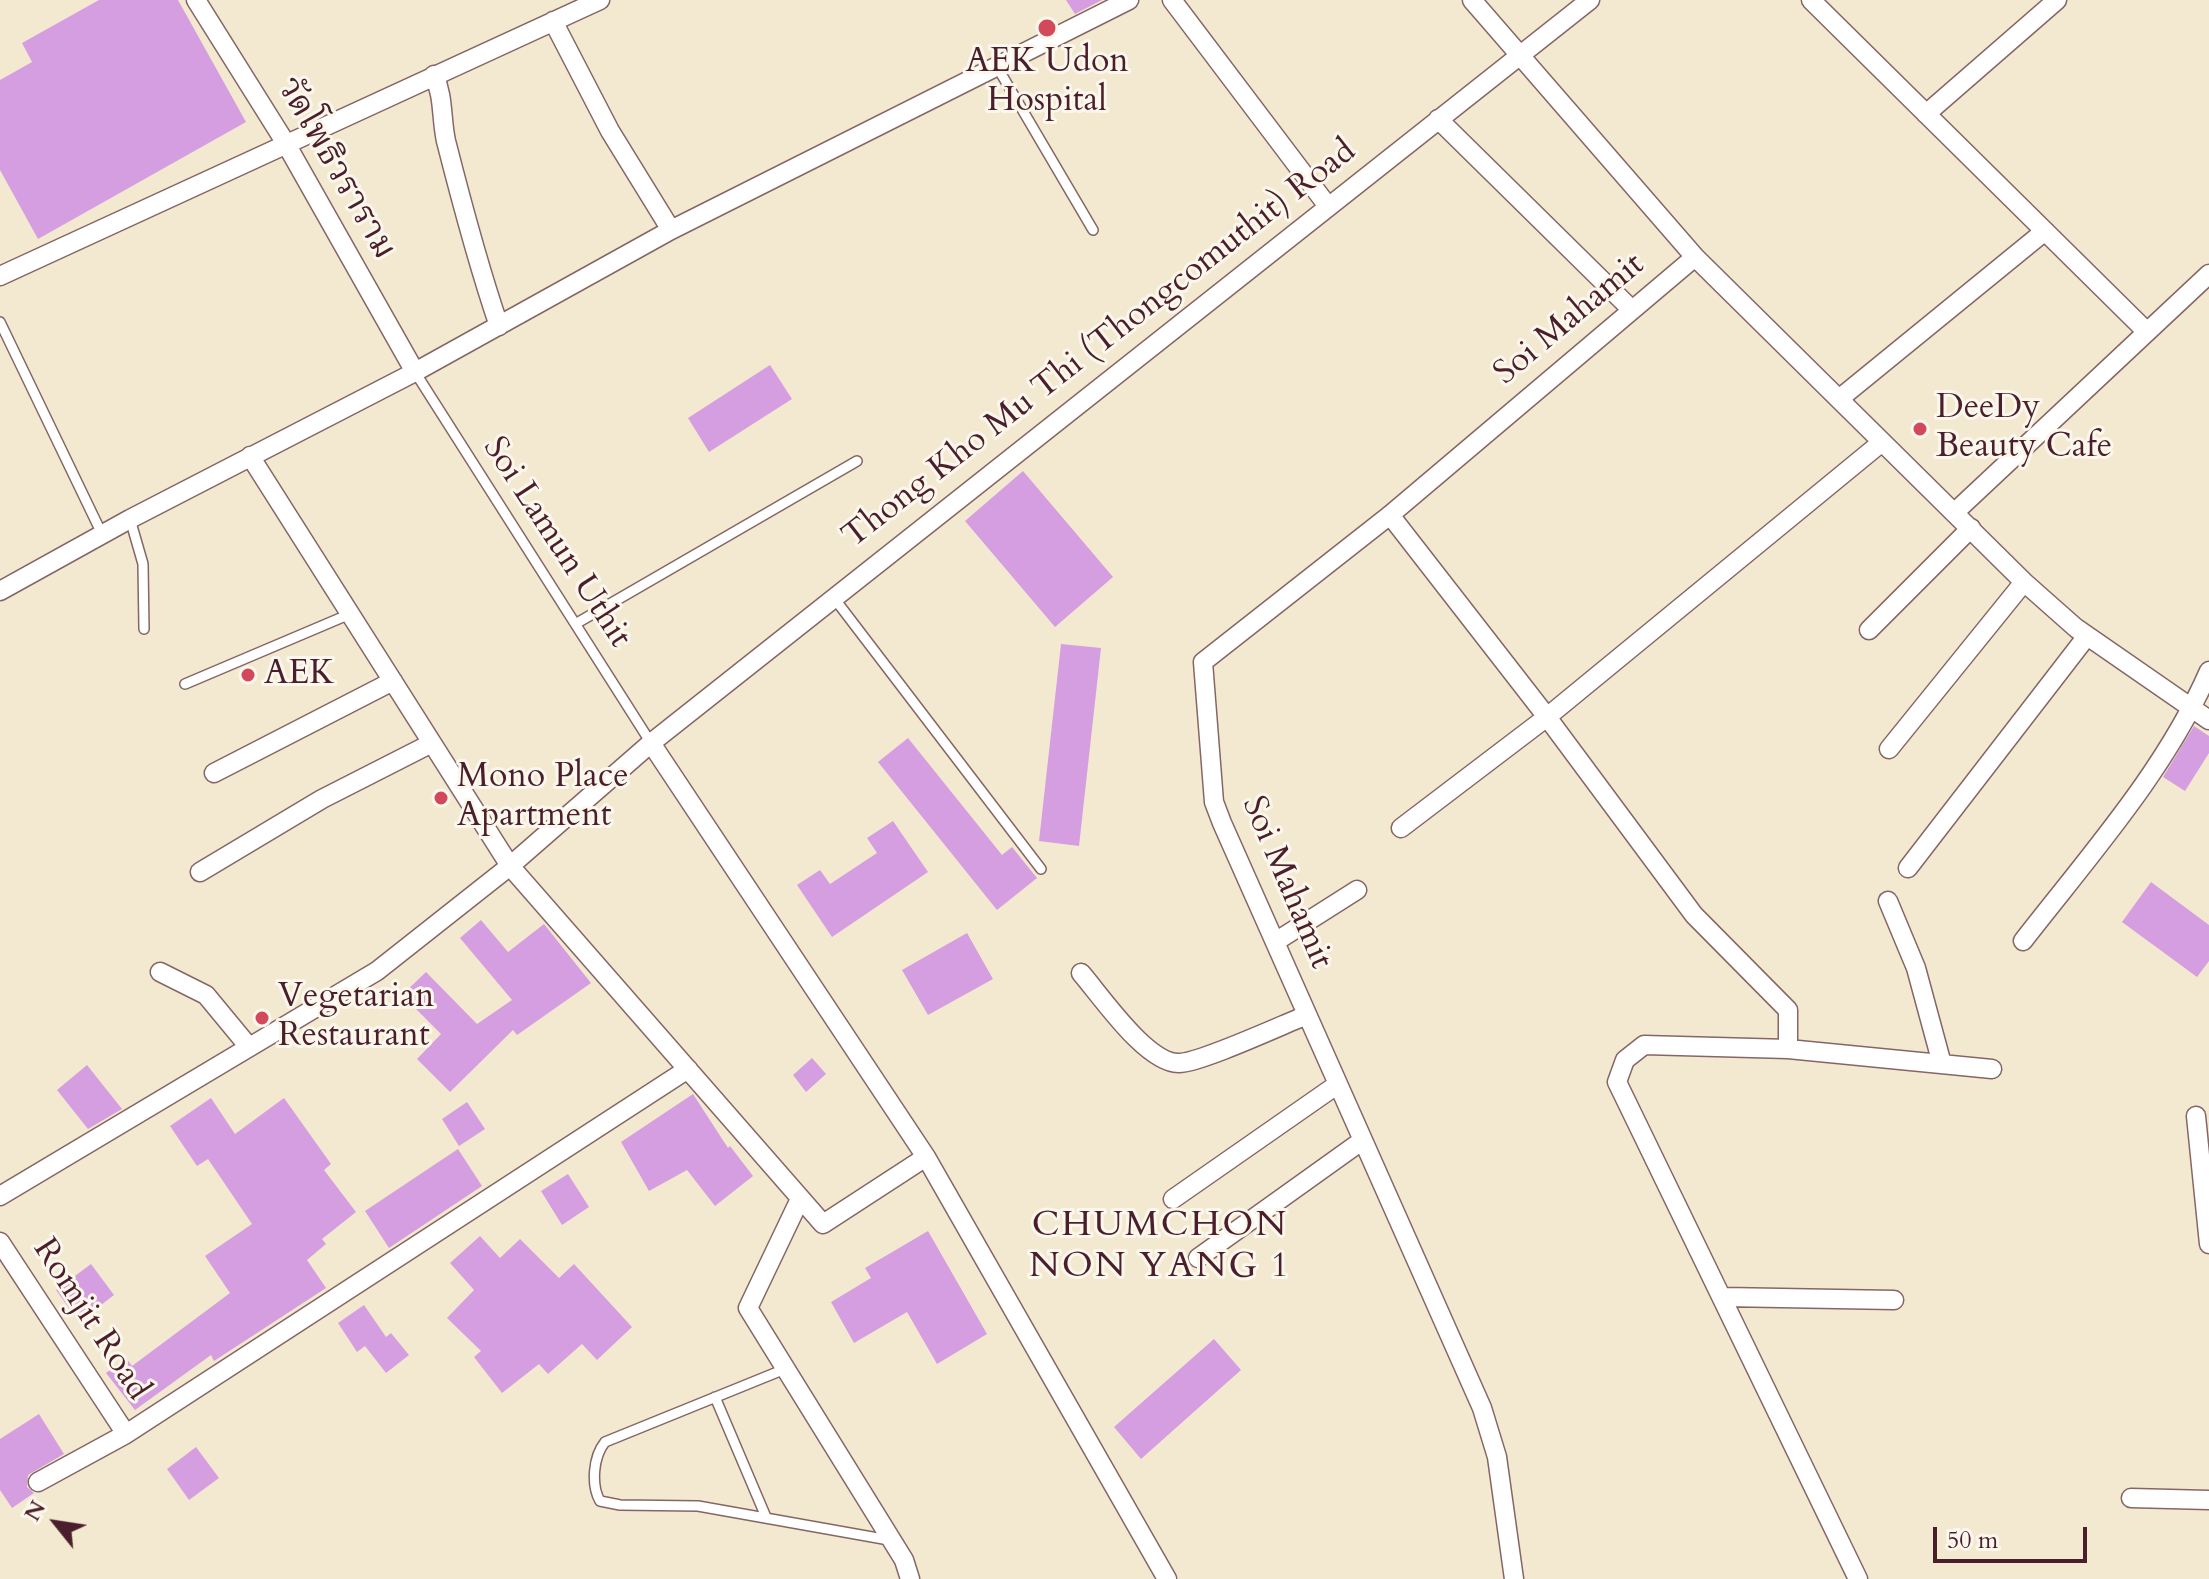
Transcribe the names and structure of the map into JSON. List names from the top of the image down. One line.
{"streets":{"street":["วัดโพธิวราราม","Soi Mahamit","Thong Kho Mu Thi (Thongcomuthit) Road","Romjit Road"],"lane":["Soi Lamun Uthit"]},"crossings":[["วัดโพธิวราราม","Soi Lamun Uthit"],["Thong Kho Mu Thi (Thongcomuthit) Road","Soi Lamun Uthit"]],"districts":["CHUMCHON NON YANG 1"],"places":["AEK Udon Hospital","DeeDy Beauty Cafe","AEK","Mono Place Apartment","Vegetarian Restaurant"],"scale_bar":"50 m","north":"top left"}
